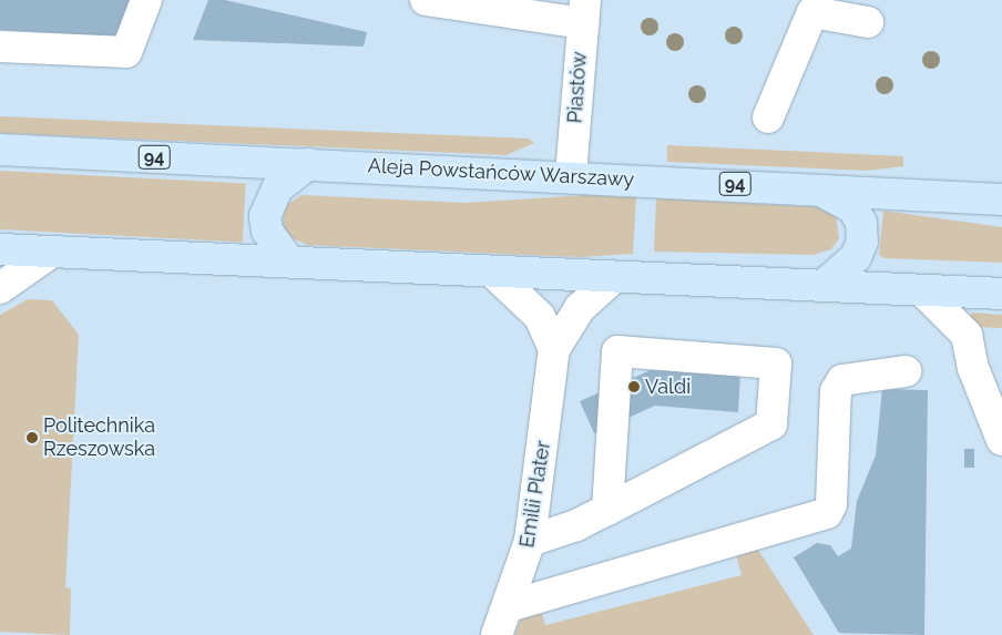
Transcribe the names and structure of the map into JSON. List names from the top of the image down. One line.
{"streets":{"main road":["94","Aleja Powstańców Warszawy"],"street":["Piastów","Emilii Plater"]},"crossings":[["Piastów","Aleja Powstańców Warszawy"]],"places":["Valdi","Politechnika Rzeszowska"]}
